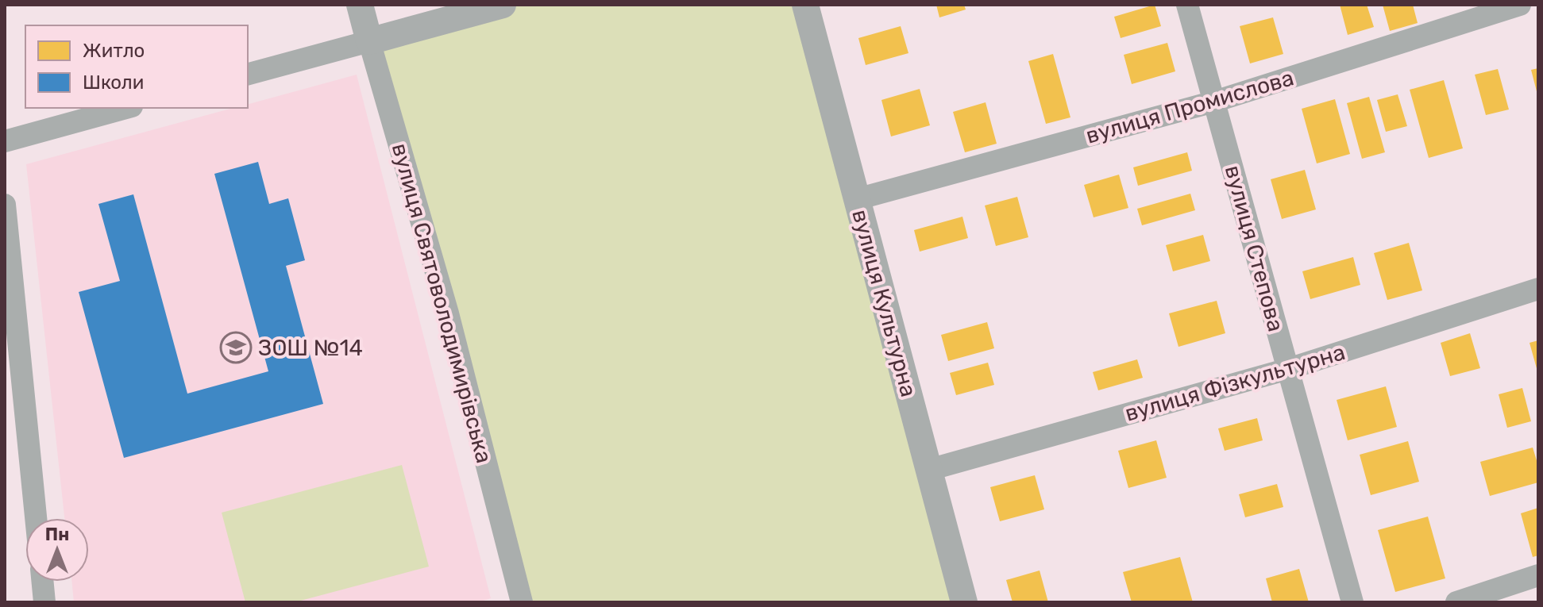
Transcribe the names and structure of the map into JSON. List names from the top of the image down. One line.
{"streets":{"street":["вулиця Промислова","вулиця Степова","вулиця Святоволодимирівська","вулиця Культурна","вулиця Фізкультурна"]},"crossings":[["вулиця Промислова","вулиця Степова"],["вулиця Промислова","вулиця Культурна"],["вулиця Степова","вулиця Фізкультурна"],["вулиця Культурна","вулиця Фізкультурна"]],"places":{"school or university":["ЗОШ №14"]},"legend":["Житло","Школи"],"north":"top"}
